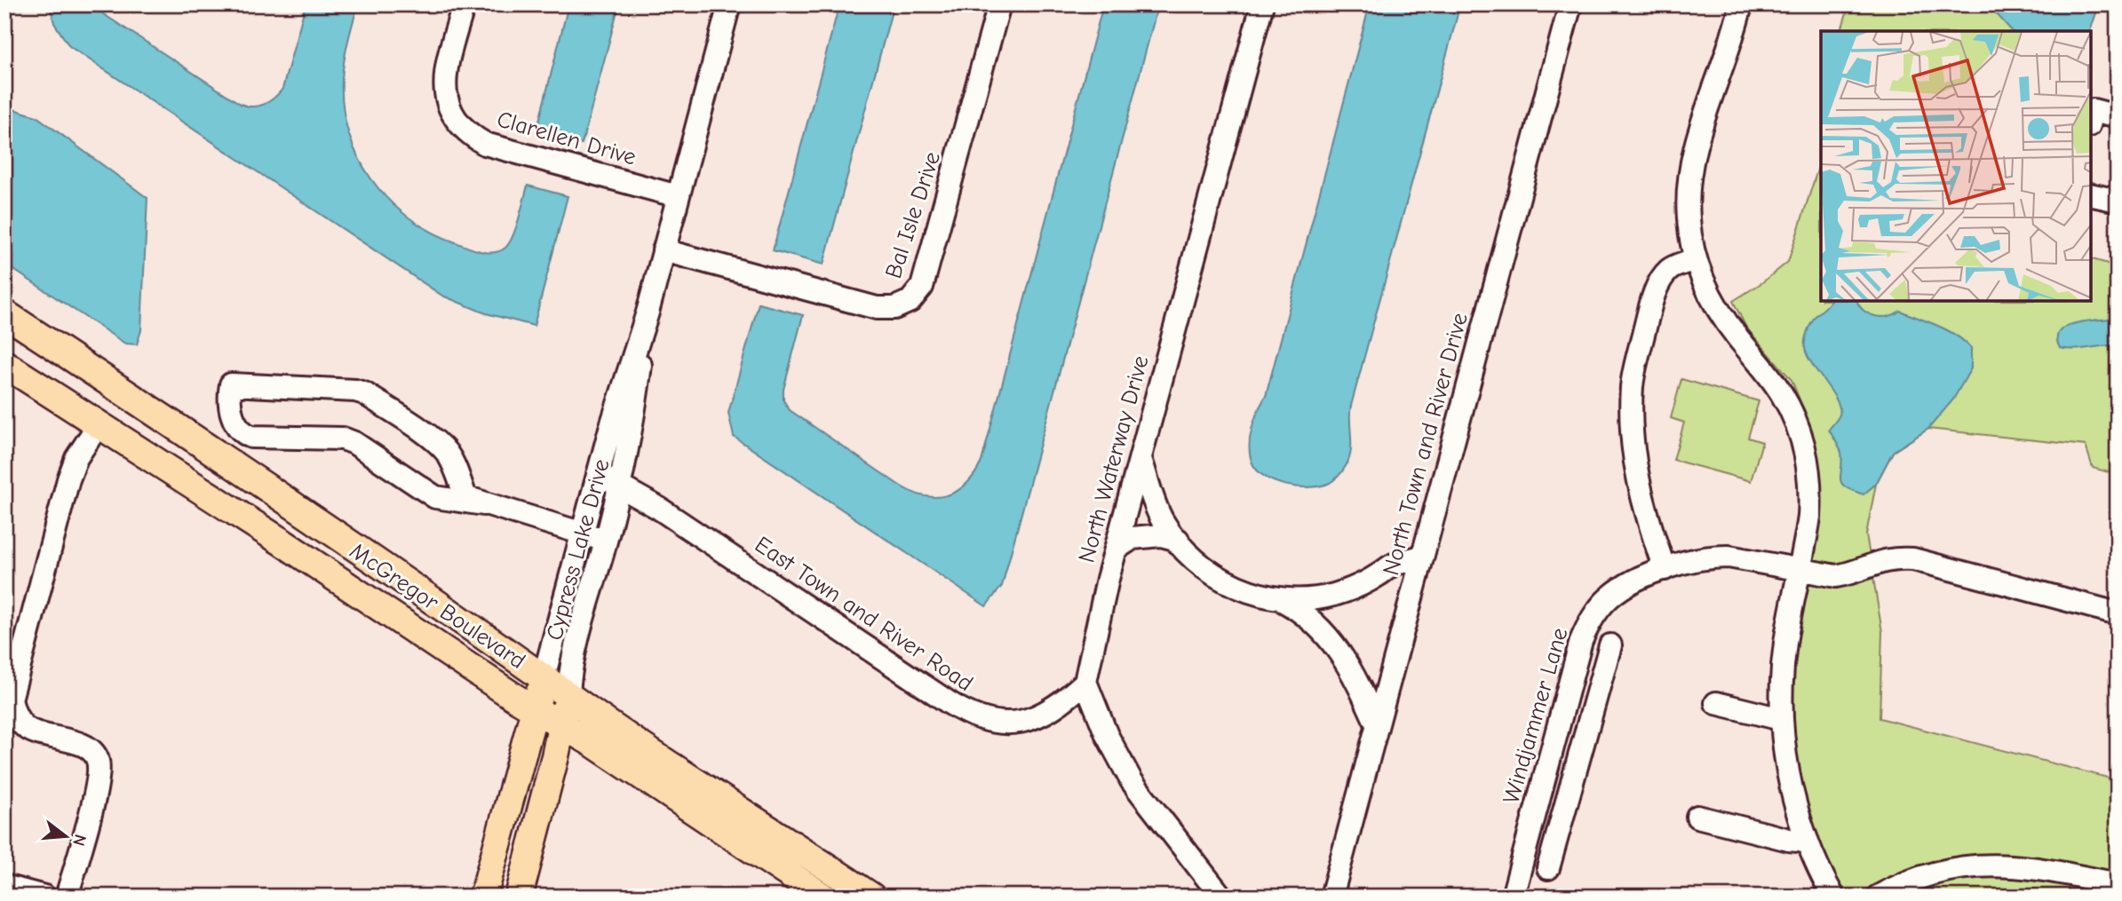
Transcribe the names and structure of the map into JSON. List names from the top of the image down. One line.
{"streets":{"main road":["Cypress Lake Drive","McGregor Boulevard"],"street":["Clarellen Drive","Bal Isle Drive","North Town and River Drive","North Waterway Drive","East Town and River Road","Windjammer Lane"]},"crossings":[["Clarellen Drive","Cypress Lake Drive"],["Bal Isle Drive","Cypress Lake Drive"],["North Waterway Drive","East Town and River Road"],["Cypress Lake Drive","McGregor Boulevard"],["Cypress Lake Drive","East Town and River Road"]],"north":"right"}
